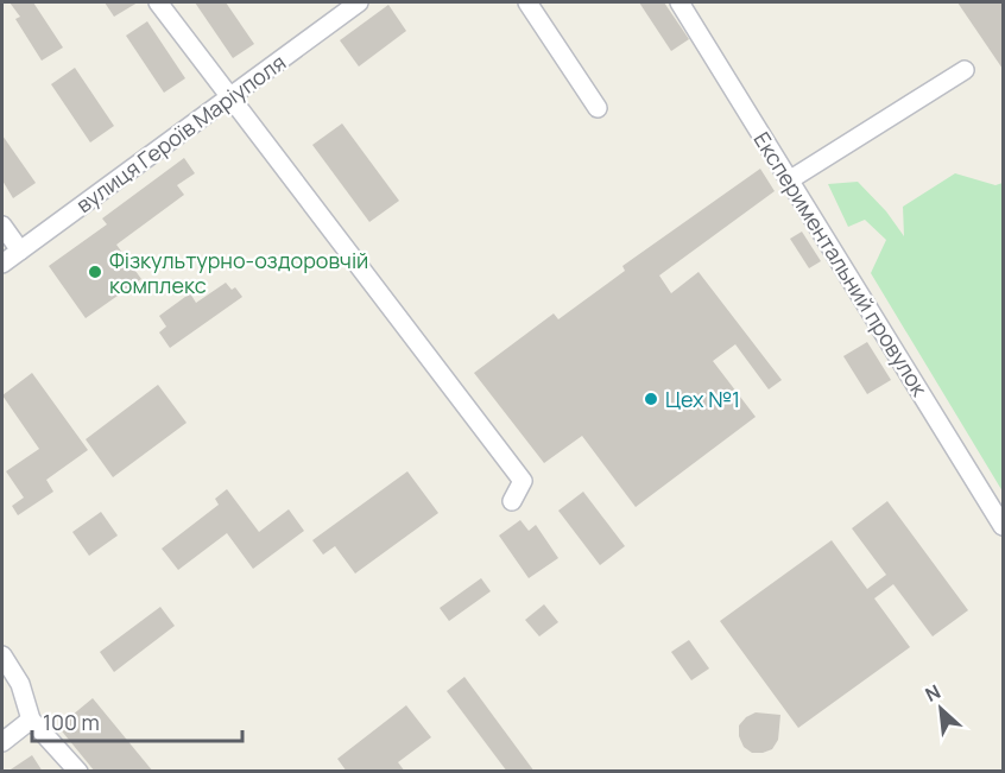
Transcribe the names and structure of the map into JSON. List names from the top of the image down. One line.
{"streets":{"street":["вулиця Героїв Маріуполя","Експериментальний провулок"]},"places":["Фізкультурно-оздоровчій комплекс","Цех №1"],"scale_bar":"100 m","north":"top left"}
